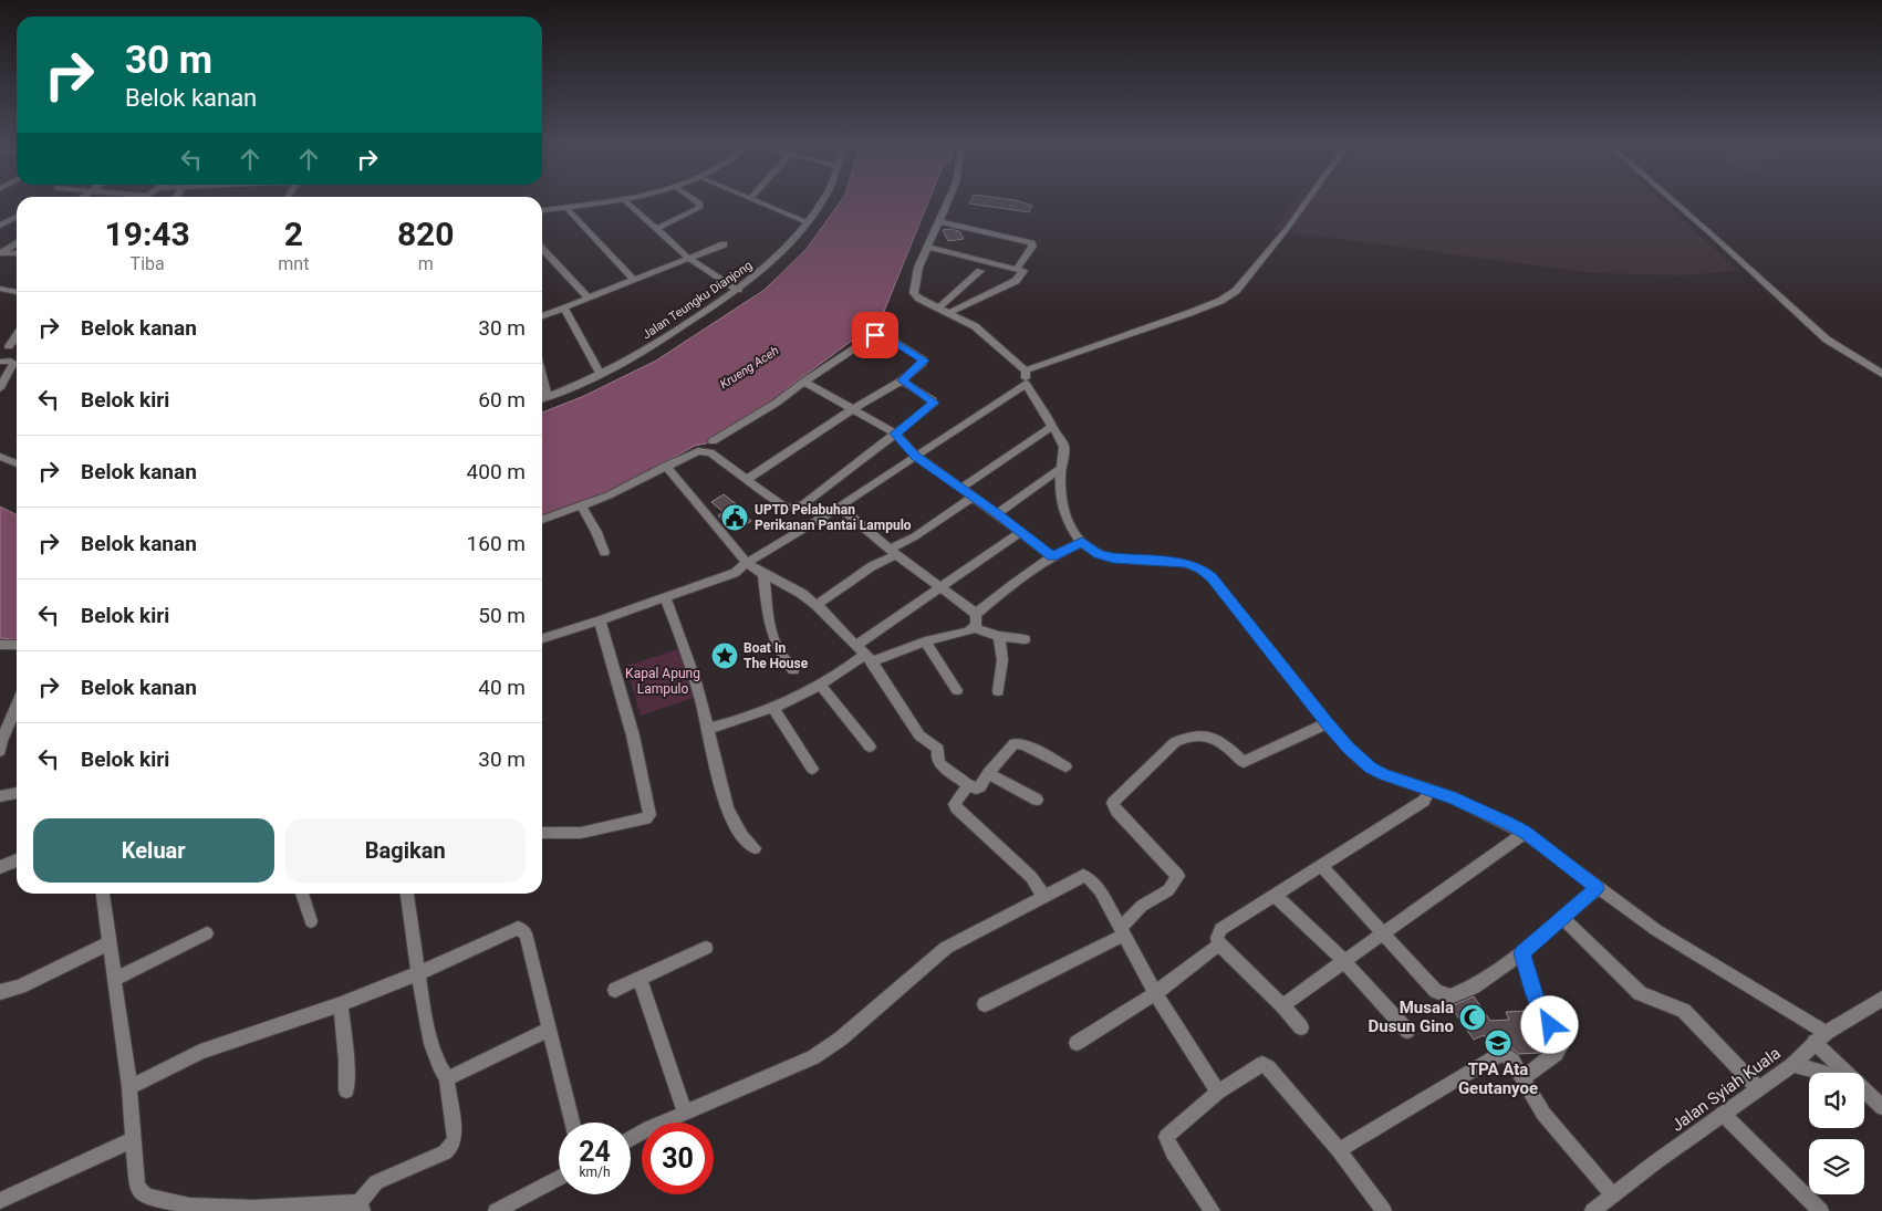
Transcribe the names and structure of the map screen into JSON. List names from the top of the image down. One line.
{"streets":{"street":["Jalan Teungku Dianjong","Jalan Syiah Kuala"]},"water":["Krueng Aceh"],"parks":["Kapal Apung Lampulo"],"places":{"public building":["UPTD Pelabuhan Perikanan Pantai Lampulo"],"place":["Boat In The House"],"mosque":["Musala Dusun Gino"],"school or university":["TPA Ata Geutanyoe"]},"page":{"turn":["30 m","Belok kanan"],"eta":["19:43","Tiba","2","mnt","820","m"],"list":[{"name":"Belok kanan","value":"30 m"},{"name":"Belok kiri","value":"60 m"},{"name":"Belok kanan","value":"400 m"},{"name":"Belok kanan","value":"160 m"},{"name":"Belok kiri","value":"50 m"},{"name":"Belok kanan","value":"40 m"},{"name":"Belok kiri","value":"30 m"}],"buttons":["Keluar","Bagikan"],"speed":"24 km/h","limit":"30"}}
